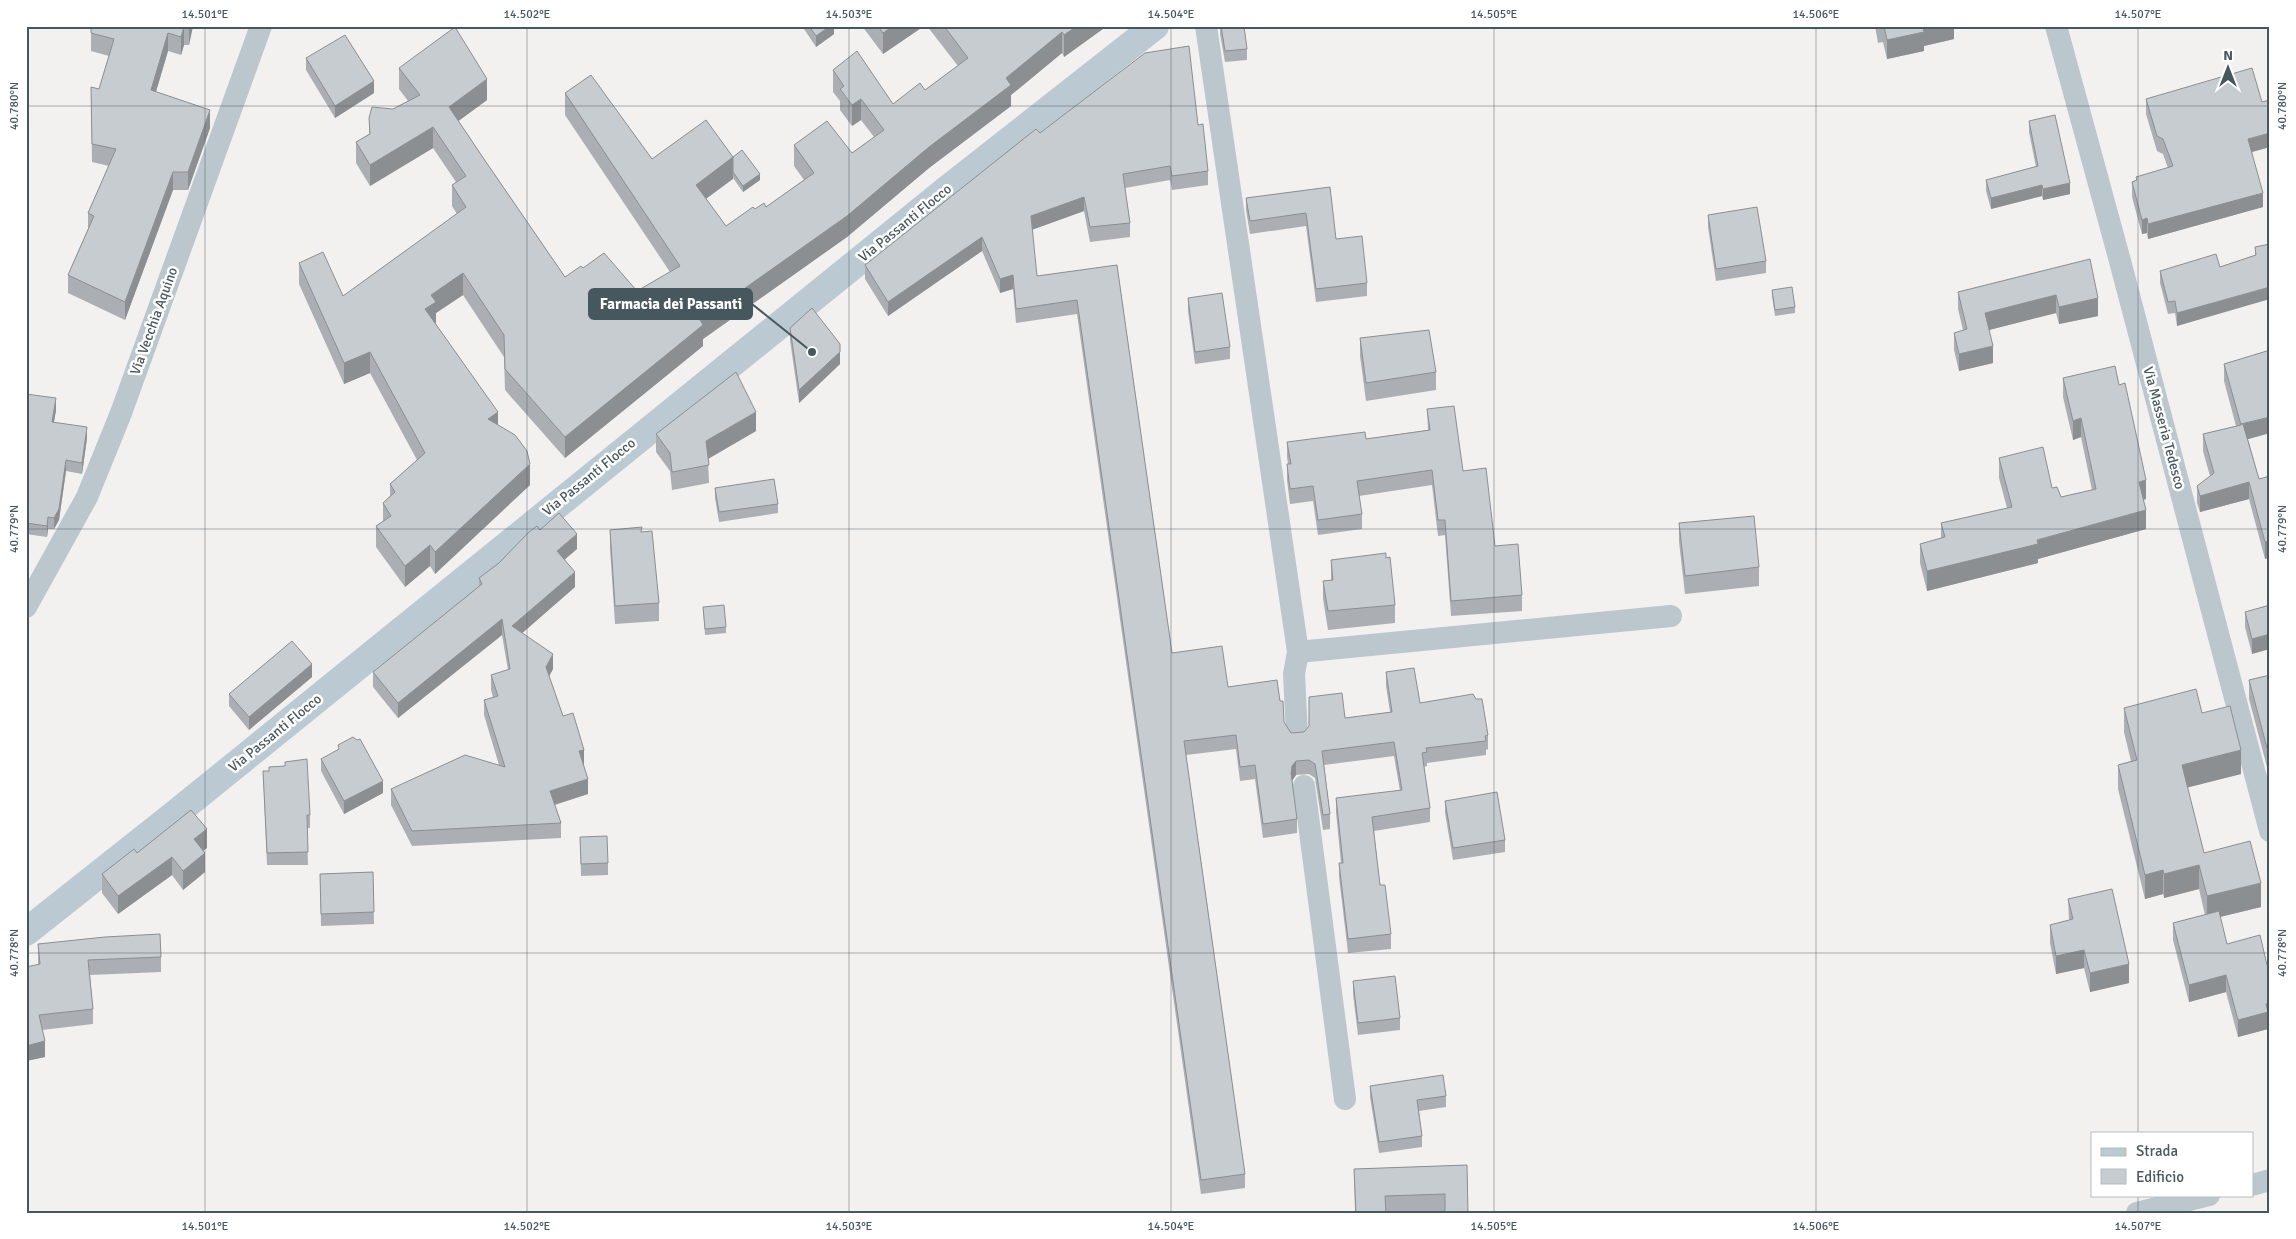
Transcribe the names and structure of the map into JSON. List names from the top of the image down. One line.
{"streets":{"main road":["Via Passanti Flocco"],"street":["Via Vecchia Aquino","Via Masseria Tedesco"]},"places":["Farmacia dei Passanti"],"legend":["Strada","Edificio"],"north":"top","coordinates":["14.501°E","14.502°E","14.503°E","14.504°E","14.505°E","14.506°E","14.507°E","40.780°N","40.779°N","40.778°N"]}
